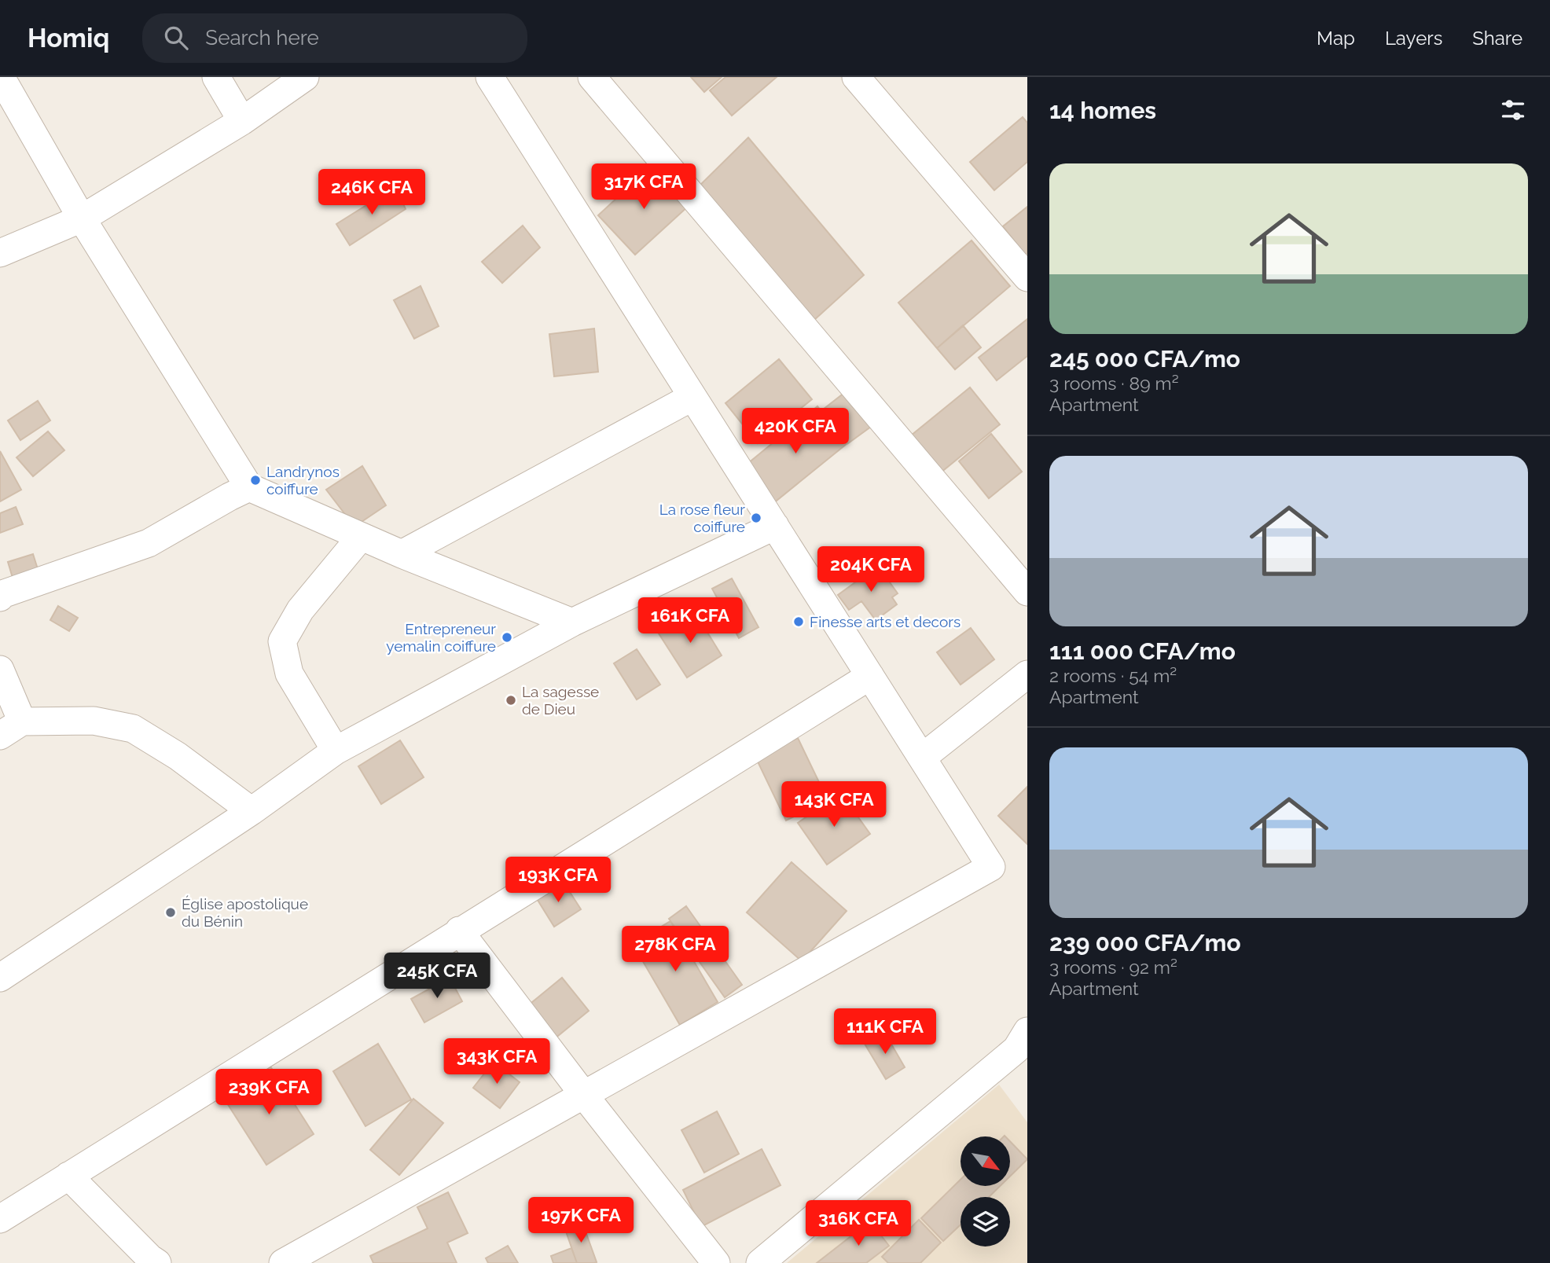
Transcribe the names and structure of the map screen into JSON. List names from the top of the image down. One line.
{"places":["Landrynos coiffure","La rose fleur coiffure","Finesse arts et decors","Entrepreneur yemalin coiffure","La sagesse de Dieu","Église apostolique du Bénin"],"north":"bottom right","page":{"header":"Homiq","search":"Search here","nav":["Map","Layers","Share"],"heading":"14 homes","list":[{"name":"245 000 CFA/mo","note":"3 rooms · 89 m² · Apartment"},{"name":"111 000 CFA/mo","note":"2 rooms · 54 m² · Apartment"},{"name":"239 000 CFA/mo","note":"3 rooms · 92 m² · Apartment"}],"price":["317K CFA","246K CFA","420K CFA","204K CFA","161K CFA","143K CFA","193K CFA","278K CFA","245K CFA","111K CFA","343K CFA","239K CFA","197K CFA","316K CFA"]}}
